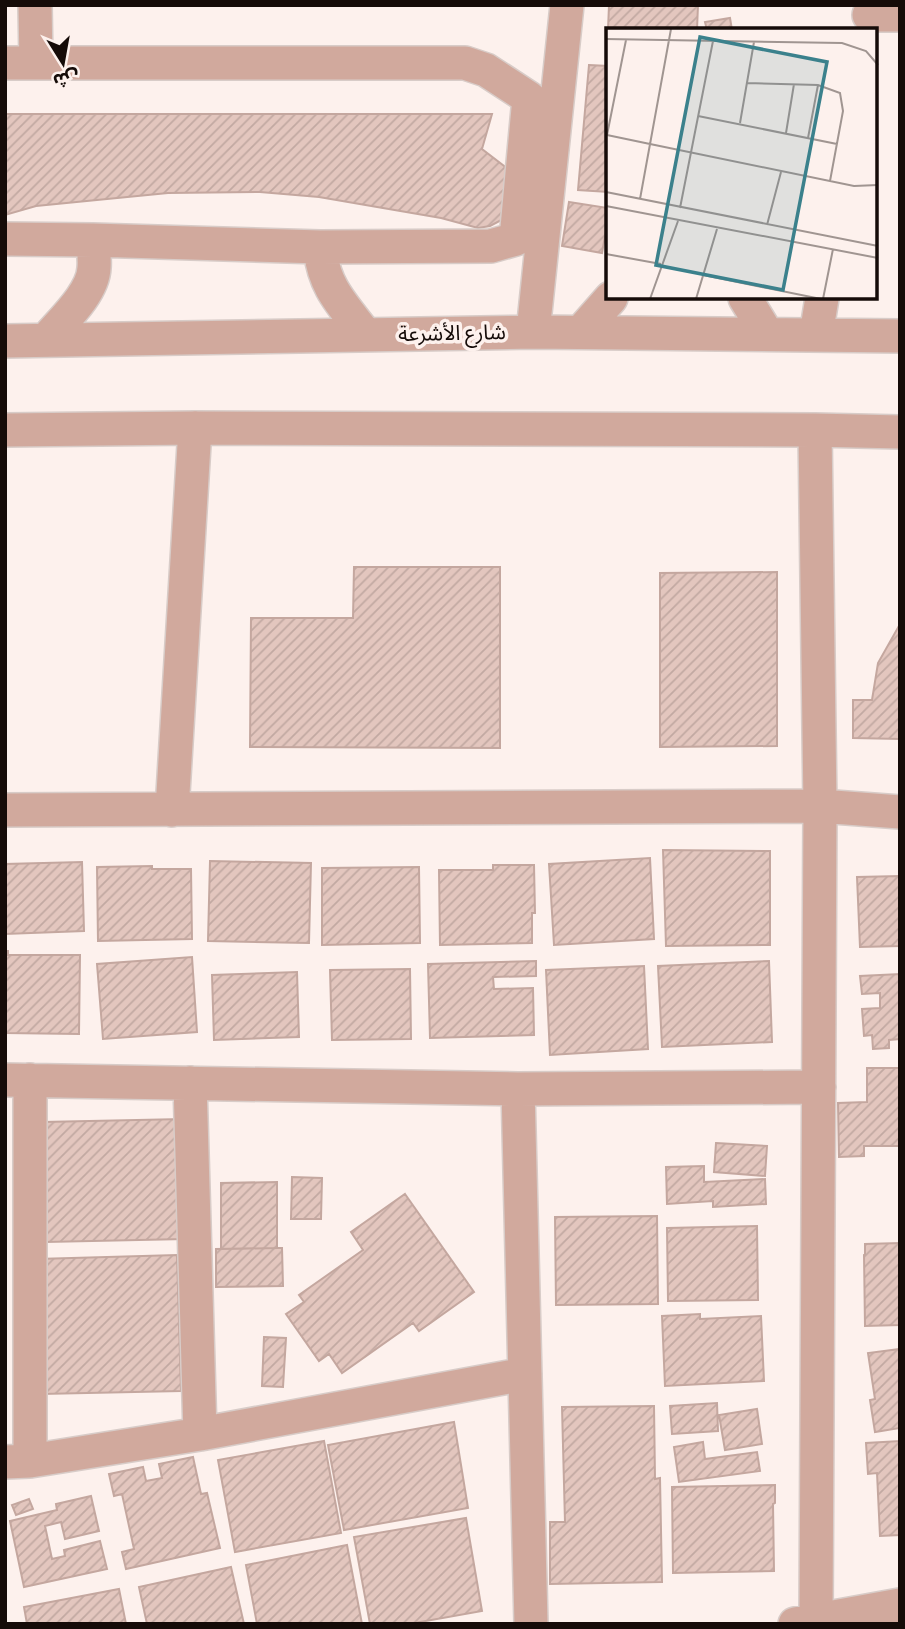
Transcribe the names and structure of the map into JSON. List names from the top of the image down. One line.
{"streets":{"street":["شارع الأشرعة"]},"north":"bottom"}
